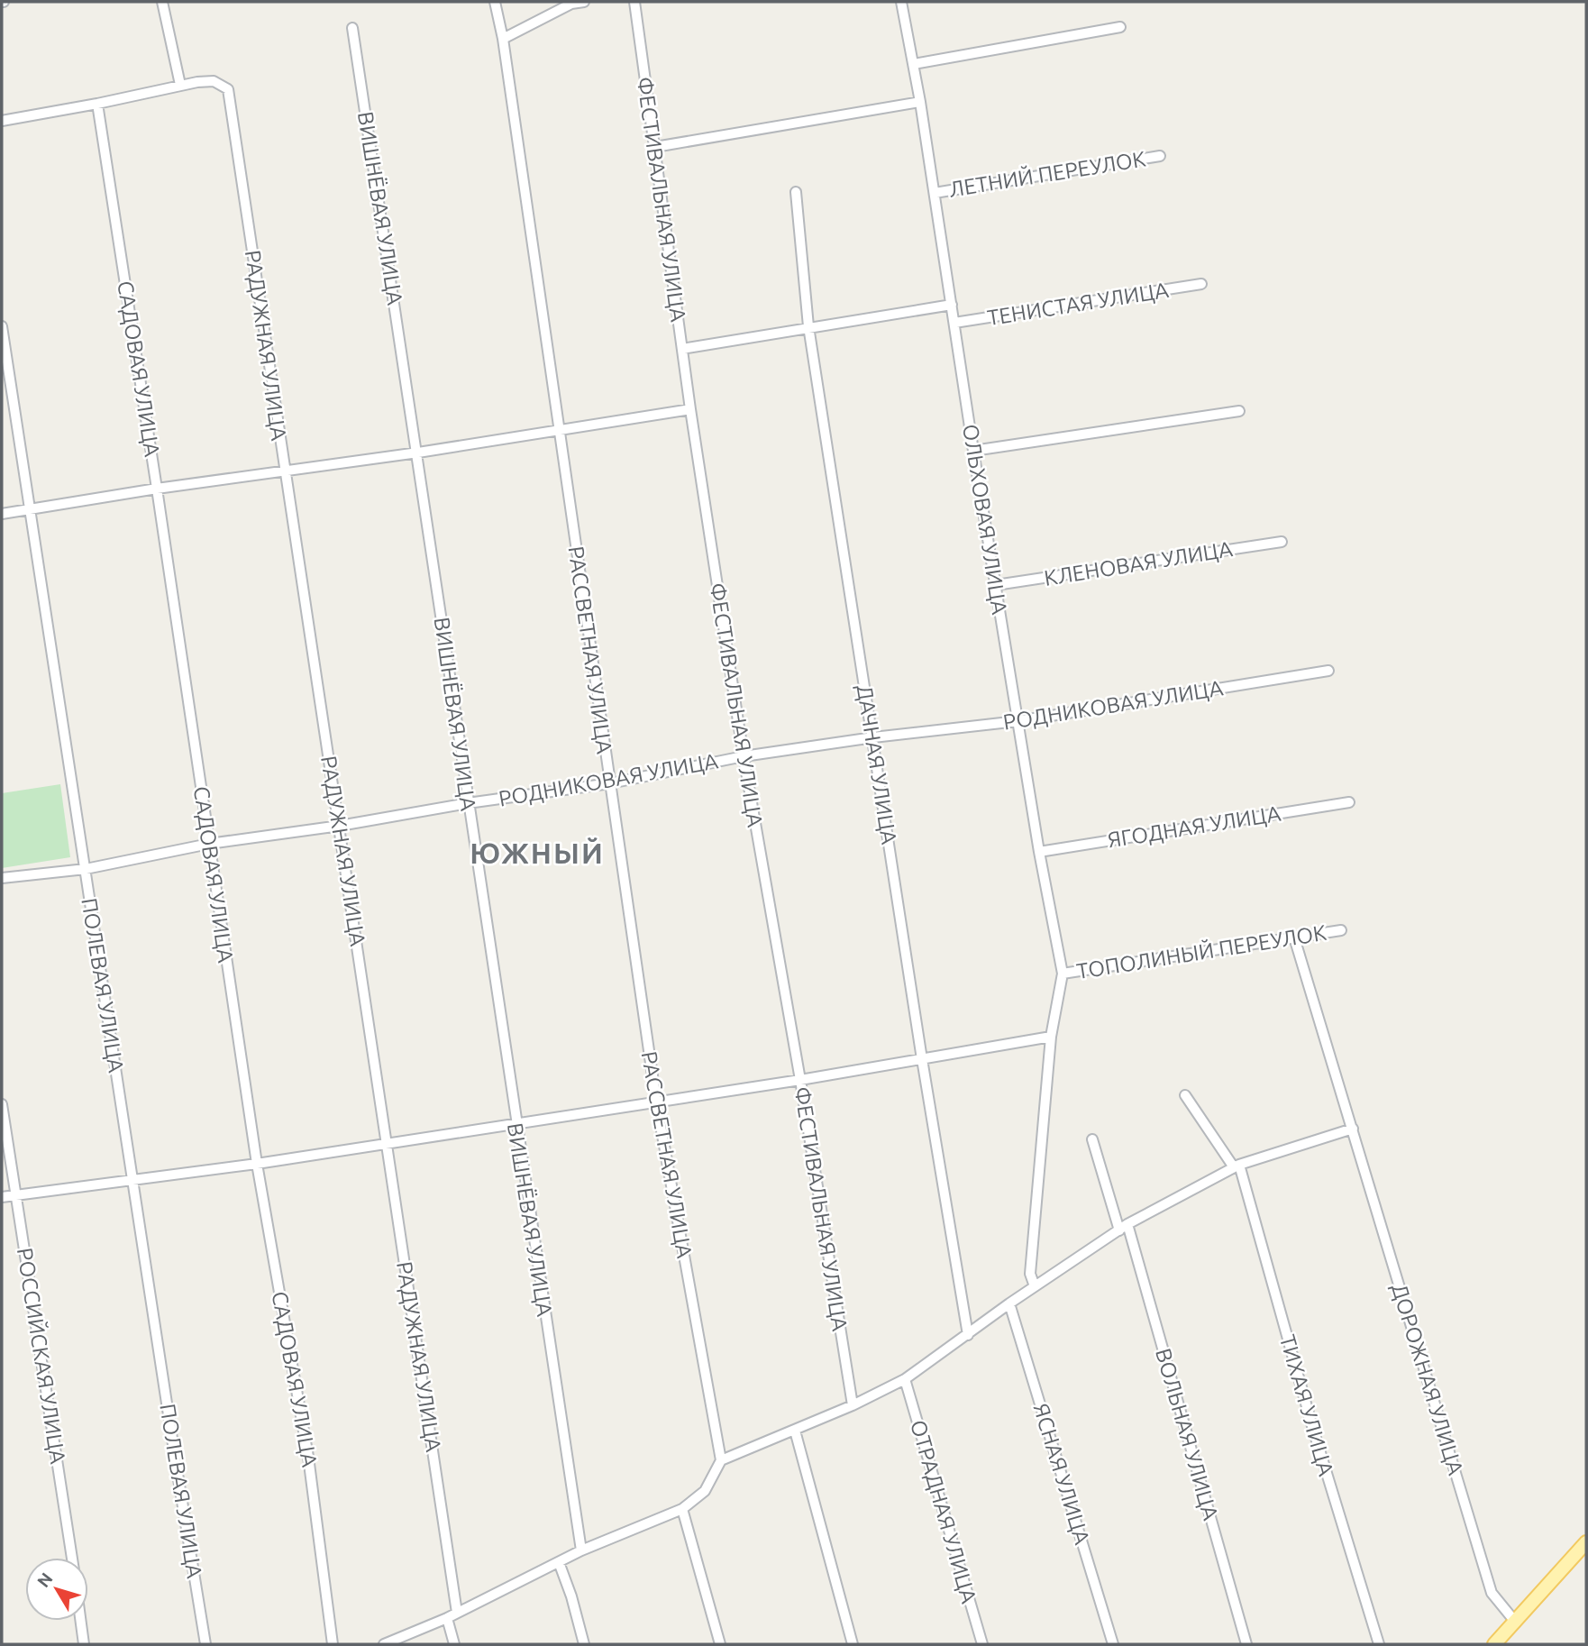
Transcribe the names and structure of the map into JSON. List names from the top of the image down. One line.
{"streets":{"street":["ЛЕТНИЙ ПЕРЕУЛОК","ФЕСТИВАЛЬНАЯ УЛИЦА","ВИШНЁВАЯ УЛИЦА","ТЕНИСТАЯ УЛИЦА","РАДУЖНАЯ УЛИЦА","САДОВАЯ УЛИЦА","ОЛЬХОВАЯ УЛИЦА","КЛЕНОВАЯ УЛИЦА","РАССВЕТНАЯ УЛИЦА","РОДНИКОВАЯ УЛИЦА","ДАЧНАЯ УЛИЦА","ЯГОДНАЯ УЛИЦА","ТОПОЛИНЫЙ ПЕРЕУЛОК","ПОЛЕВАЯ УЛИЦА","РОССИЙСКАЯ УЛИЦА","ДОРОЖНАЯ УЛИЦА","ТИХАЯ УЛИЦА","ВОЛЬНАЯ УЛИЦА","ЯСНАЯ УЛИЦА","ОТРАДНАЯ УЛИЦА"]},"crossings":[["ЛЕТНИЙ ПЕРЕУЛОК","ОЛЬХОВАЯ УЛИЦА"],["ФЕСТИВАЛЬНАЯ УЛИЦА","РОДНИКОВАЯ УЛИЦА"],["ВИШНЁВАЯ УЛИЦА","РОДНИКОВАЯ УЛИЦА"],["ТЕНИСТАЯ УЛИЦА","ОЛЬХОВАЯ УЛИЦА"],["РАДУЖНАЯ УЛИЦА","РОДНИКОВАЯ УЛИЦА"],["САДОВАЯ УЛИЦА","РОДНИКОВАЯ УЛИЦА"],["ОЛЬХОВАЯ УЛИЦА","КЛЕНОВАЯ УЛИЦА"],["ОЛЬХОВАЯ УЛИЦА","РОДНИКОВАЯ УЛИЦА"],["ОЛЬХОВАЯ УЛИЦА","ЯГОДНАЯ УЛИЦА"],["ОЛЬХОВАЯ УЛИЦА","ТОПОЛИНЫЙ ПЕРЕУЛОК"],["РАССВЕТНАЯ УЛИЦА","РОДНИКОВАЯ УЛИЦА"],["РОДНИКОВАЯ УЛИЦА","ДАЧНАЯ УЛИЦА"],["РОДНИКОВАЯ УЛИЦА","ПОЛЕВАЯ УЛИЦА"],["ТОПОЛИНЫЙ ПЕРЕУЛОК","ДОРОЖНАЯ УЛИЦА"]],"districts":["ЮЖНЫЙ"],"north":"top left"}
